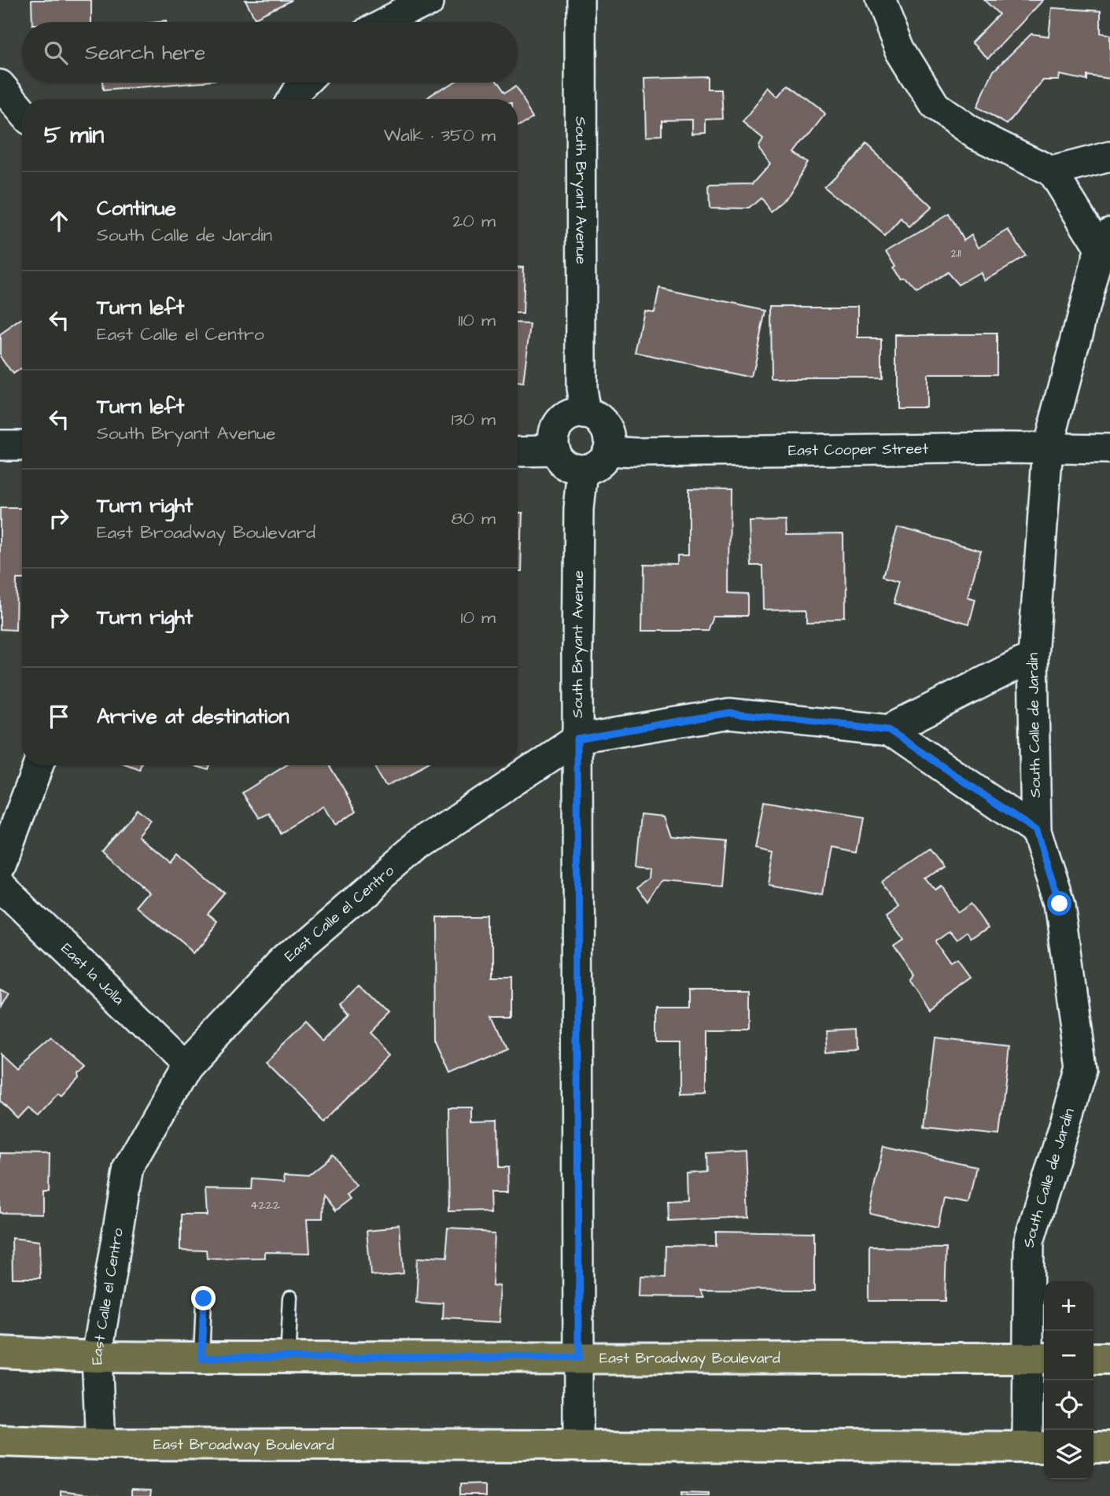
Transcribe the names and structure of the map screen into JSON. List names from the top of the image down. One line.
{"streets":{"main road":["East Broadway Boulevard"],"street":["South Bryant Avenue","East Cooper Street","South Calle de Jardin","East Calle el Centro","East la Jolla"]},"crossings":[["South Bryant Avenue","East Cooper Street"],["South Bryant Avenue","East Calle el Centro"],["South Bryant Avenue","East Broadway Boulevard"],["East Cooper Street","South Calle de Jardin"],["South Calle de Jardin","East Calle el Centro"],["South Calle de Jardin","East Broadway Boulevard"],["East Calle el Centro","East la Jolla"],["East Calle el Centro","East Broadway Boulevard"]],"house_numbers":["211","4222"],"page":{"search":"Search here","heading":["5 min","Walk · 350 m"],"list":[["Continue","South Calle de Jardin","20 m"],["Turn left","East Calle el Centro","110 m"],["Turn left","South Bryant Avenue","130 m"],["Turn right","East Broadway Boulevard","80 m"],["Turn right","10 m"],"Arrive at destination"],"map_buttons":["+","−"]}}
